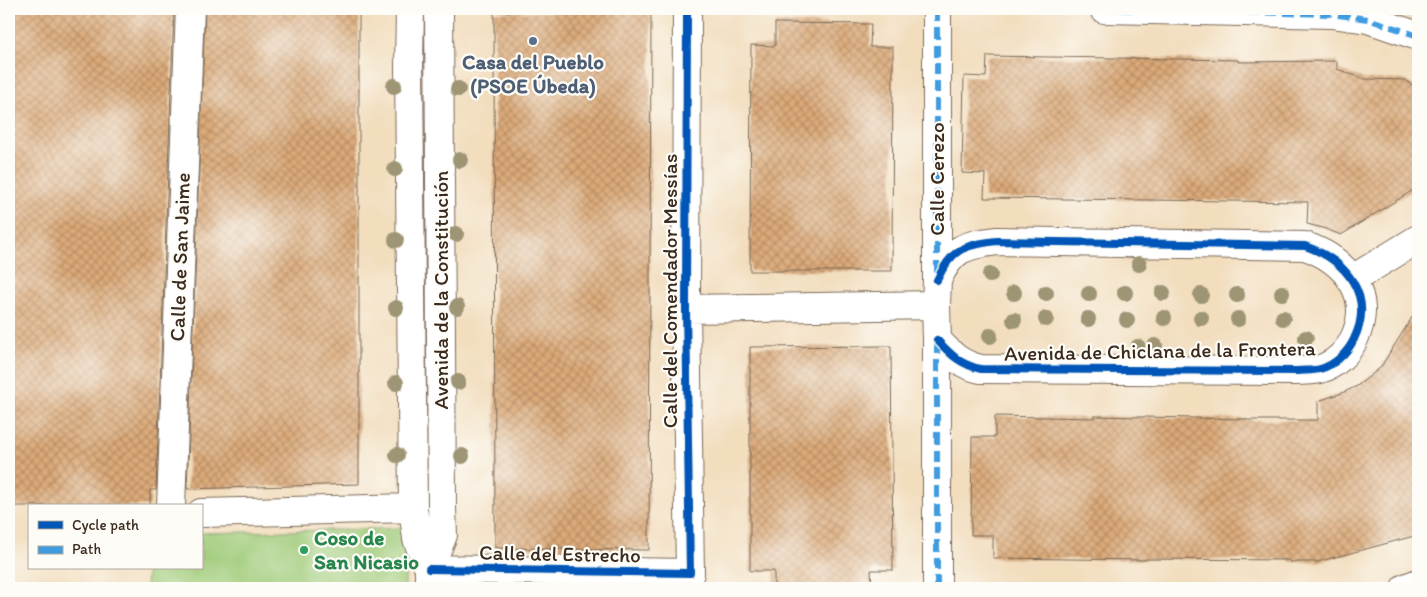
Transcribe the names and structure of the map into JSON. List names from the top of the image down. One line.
{"streets":{"street":["Calle Cerezo","Calle de San Jaime","Avenida de la Constitución","Calle del Comendador Messías","Avenida de Chiclana de la Frontera","Calle del Estrecho"]},"crossings":[["Calle Cerezo","Avenida de Chiclana de la Frontera"],["Avenida de la Constitución","Calle del Estrecho"],["Calle del Comendador Messías","Calle del Estrecho"]],"places":["Casa del Pueblo (PSOE Úbeda)","Coso de San Nicasio"],"legend":["Cycle path","Path"]}
